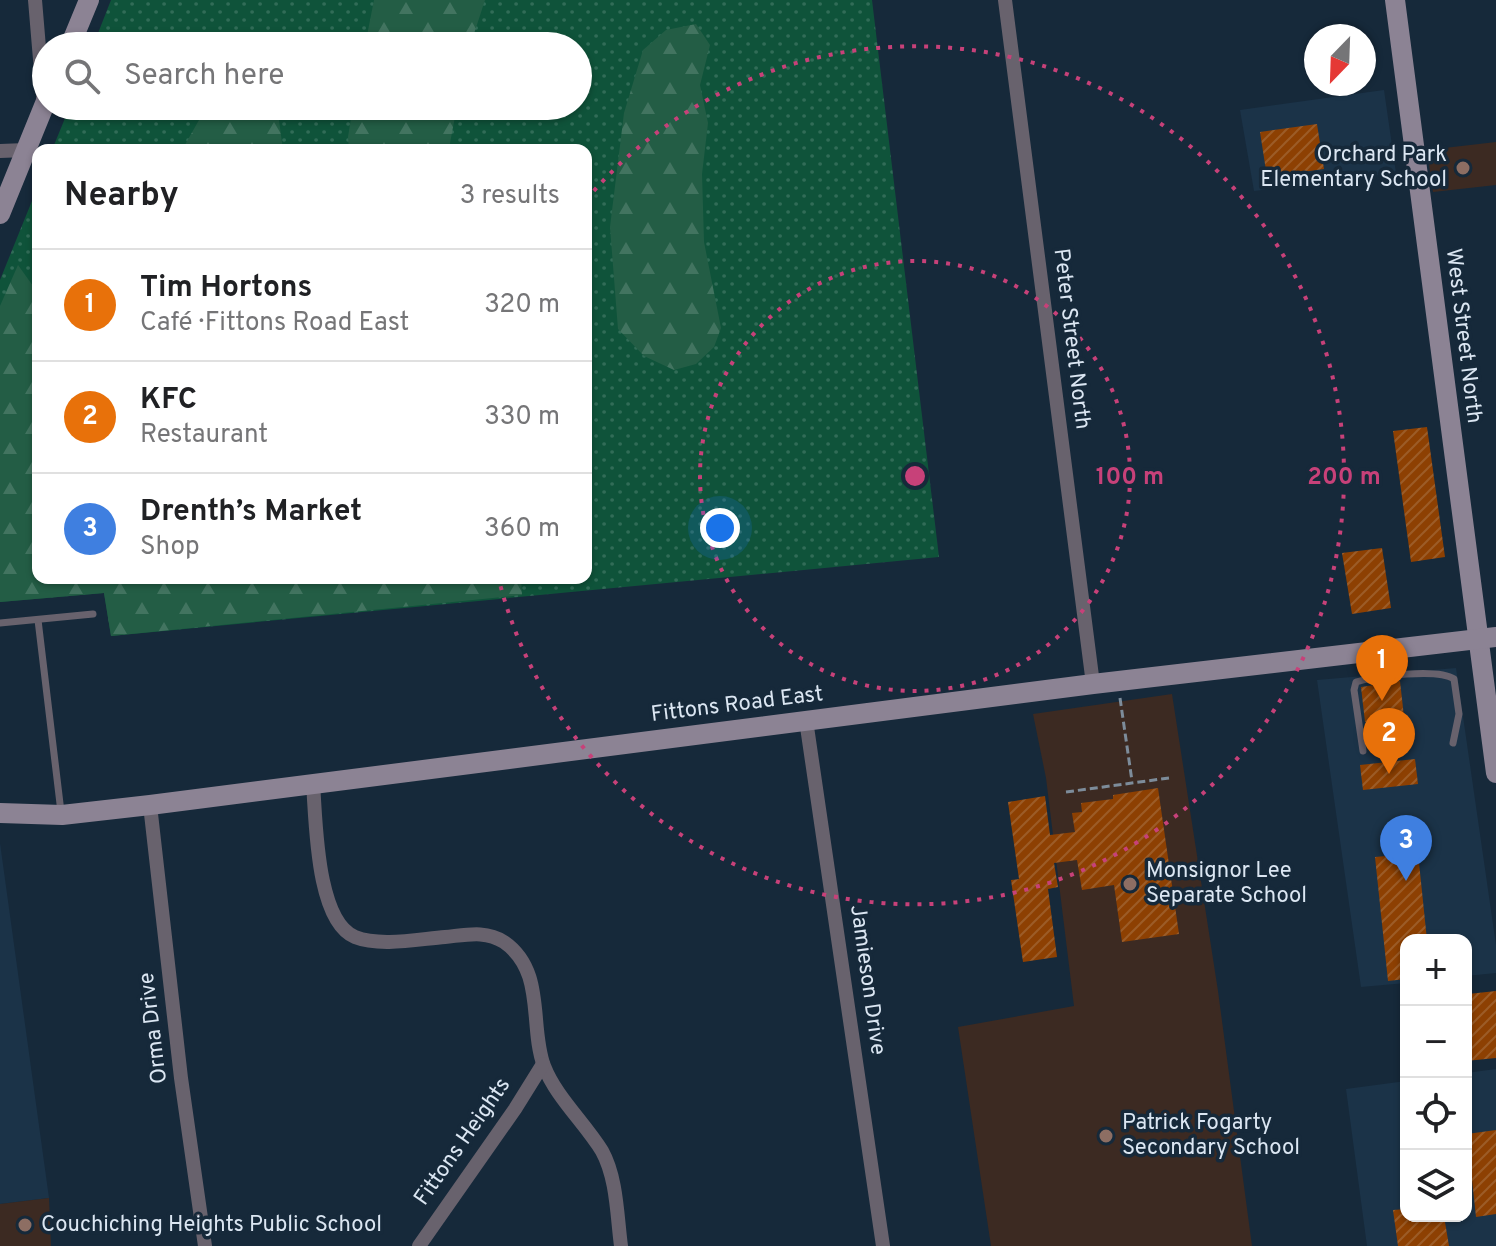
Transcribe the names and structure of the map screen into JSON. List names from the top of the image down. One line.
{"streets":{"street":["West Street North","Peter Street North","Fittons Road East","Jamieson Drive","Orma Drive","Fittons Heights"]},"crossings":[["West Street North","Fittons Road East"],["Peter Street North","Fittons Road East"],["Fittons Road East","Jamieson Drive"],["Fittons Road East","Orma Drive"]],"places":["Orchard Park Elementary School","Monsignor Lee Separate School","Patrick Fogarty Secondary School","Couchiching Heights Public School"],"north":"bottom left","page":{"search":"Search here","heading":["Nearby","3 results"],"list":[{"mark":"1","name":"Tim Hortons","note":"Café · Fittons Road East","value":"320 m"},{"mark":"2","name":"KFC","note":"Restaurant","value":"330 m"},{"mark":"3","name":"Drenth’s Market","note":"Shop","value":"360 m"}],"pins":["1","2","3"],"map_buttons":["+","−"]},"rings":["100 m","200 m"]}
